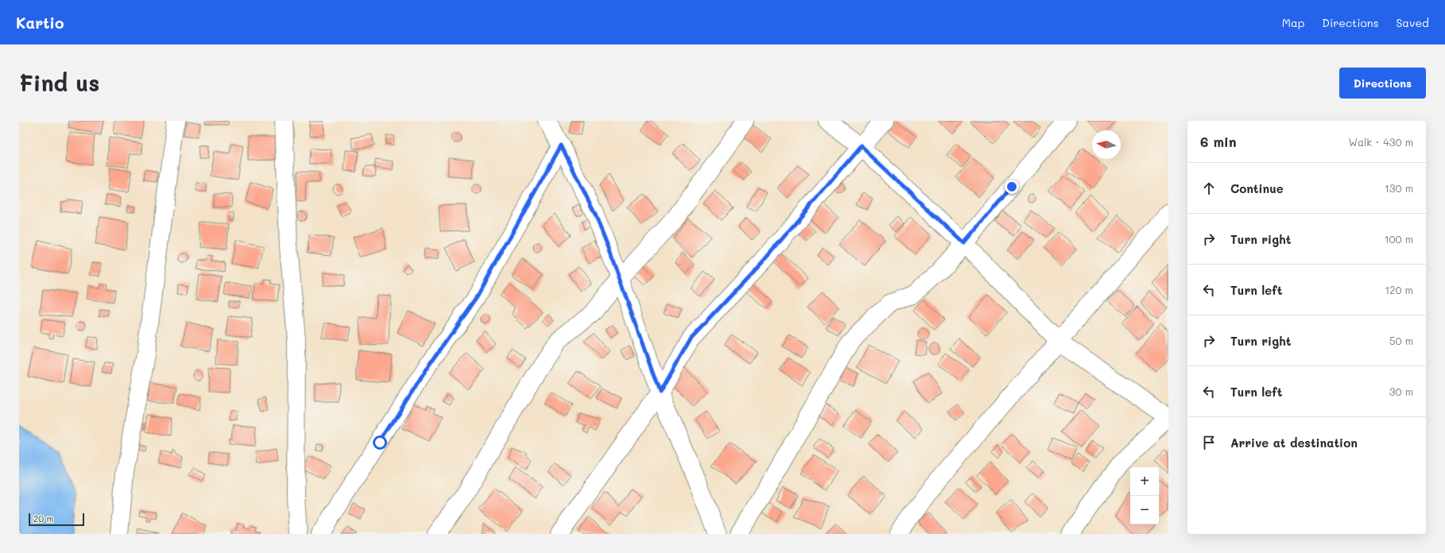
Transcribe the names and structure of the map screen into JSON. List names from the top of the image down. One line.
{"scale_bar":"20 m","north":"left","page":{"header":"Kartio","nav":["Map","Directions","Saved"],"buttons":"Directions","title":"Find us","heading":["6 min","Walk · 430 m"],"list":[["Continue","130 m"],["Turn right","100 m"],["Turn left","120 m"],["Turn right","50 m"],["Turn left","30 m"],"Arrive at destination"],"map_buttons":["+","−"],"scale":"20 m"}}
